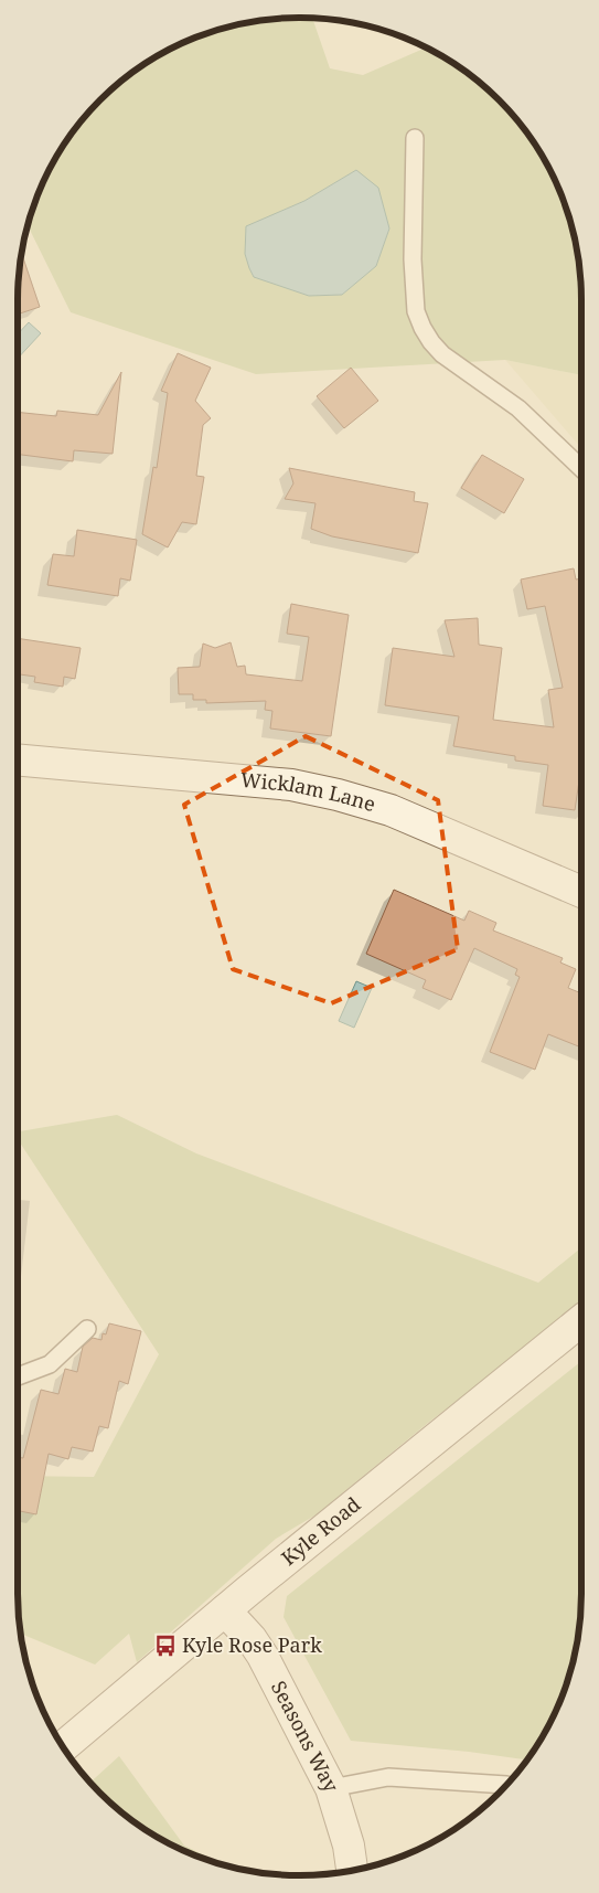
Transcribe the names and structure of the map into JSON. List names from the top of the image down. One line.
{"streets":{"street":["Wicklam Lane","Kyle Road","Seasons Way"]},"crossings":[["Kyle Road","Seasons Way"]],"places":{"bus stop":["Kyle Rose Park"]}}
